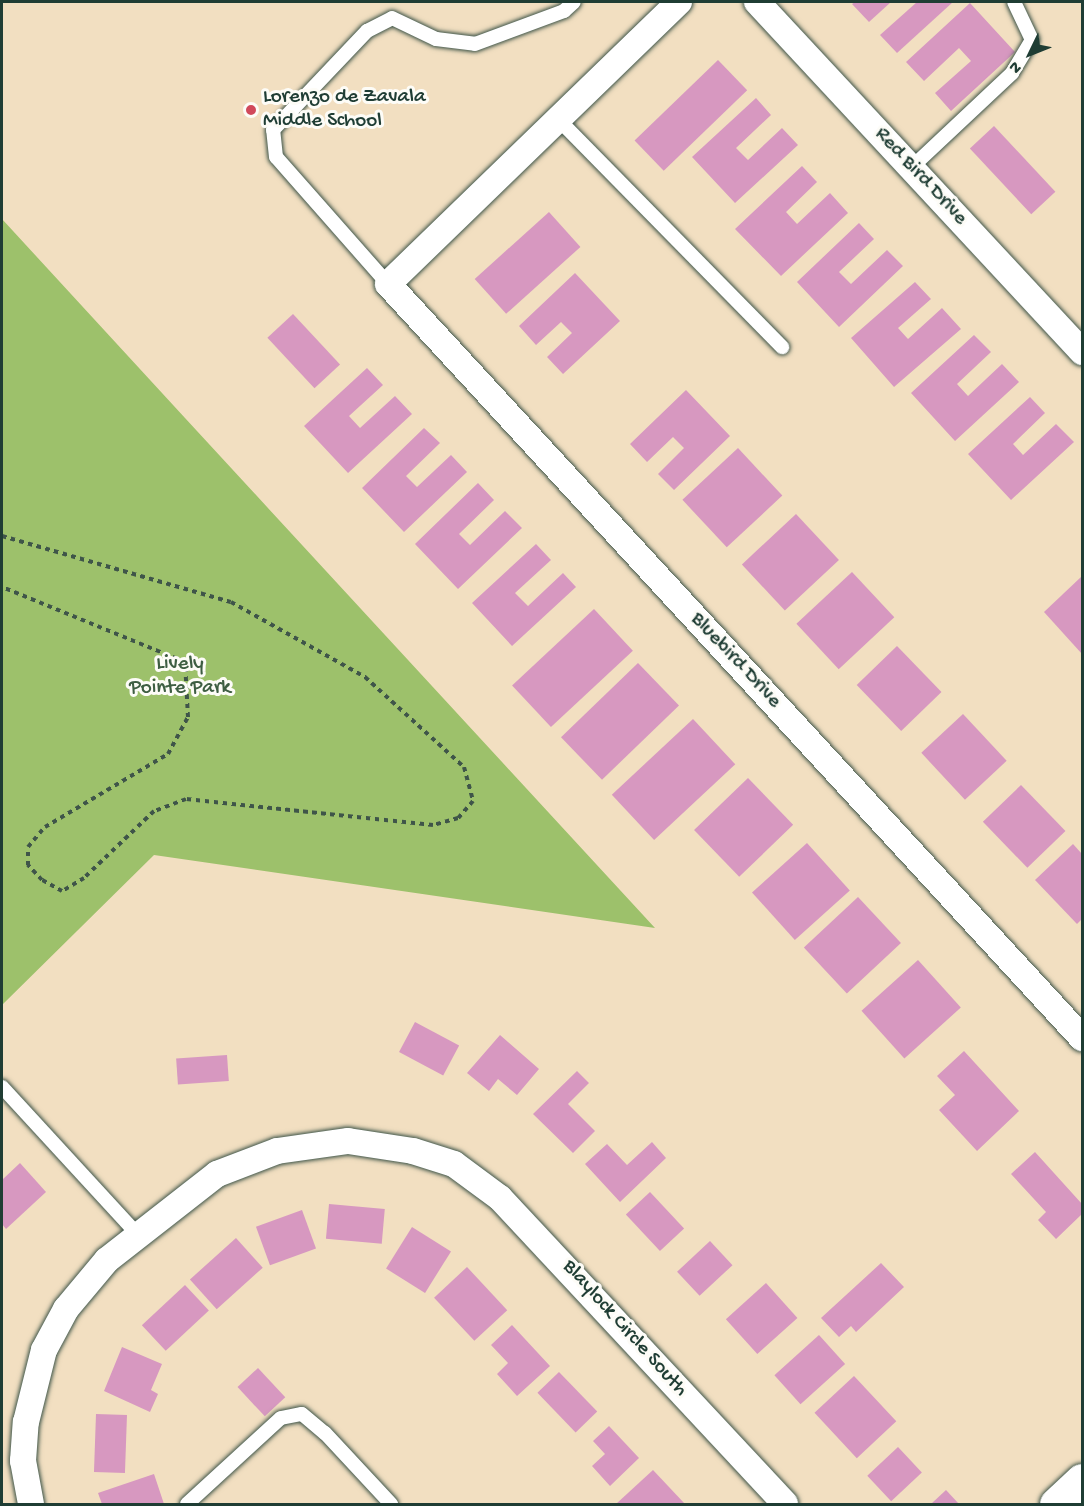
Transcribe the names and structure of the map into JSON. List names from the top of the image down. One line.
{"streets":{"street":["Red Bird Drive","Bluebird Drive","Blaylock Circle South"]},"parks":["Lively Pointe Park"],"places":["Lorenzo de Zavala Middle School"],"north":"bottom left"}
